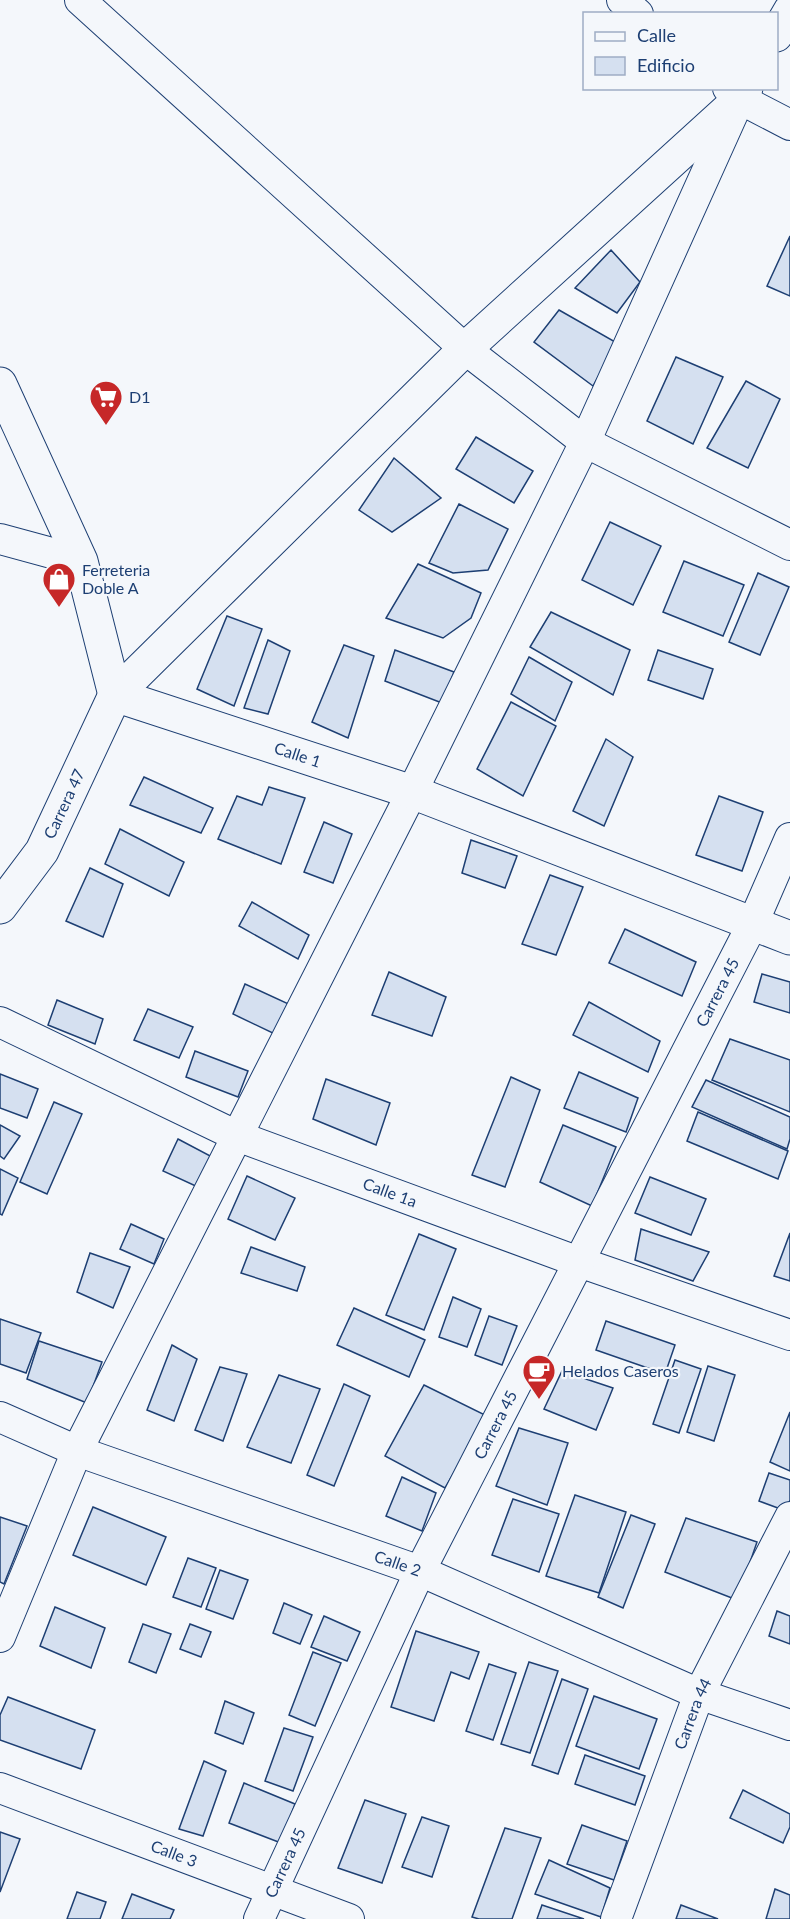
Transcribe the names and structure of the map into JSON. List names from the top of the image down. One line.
{"streets":{"main road":["Calle 1","Carrera 47"],"street":["Carrera 45","Calle 1a","Calle 2","Carrera 44","Calle 3"]},"crossings":[["Calle 1","Carrera 47"],["Calle 1","Carrera 45"],["Carrera 45","Calle 1a"],["Carrera 45","Calle 2"],["Carrera 45","Calle 3"],["Calle 2","Carrera 44"]],"places":{"supermarket":["D1"],"shop":["Ferreteria Doble A"],"cafe":["Helados Caseros"]},"legend":["Calle","Edificio"]}
